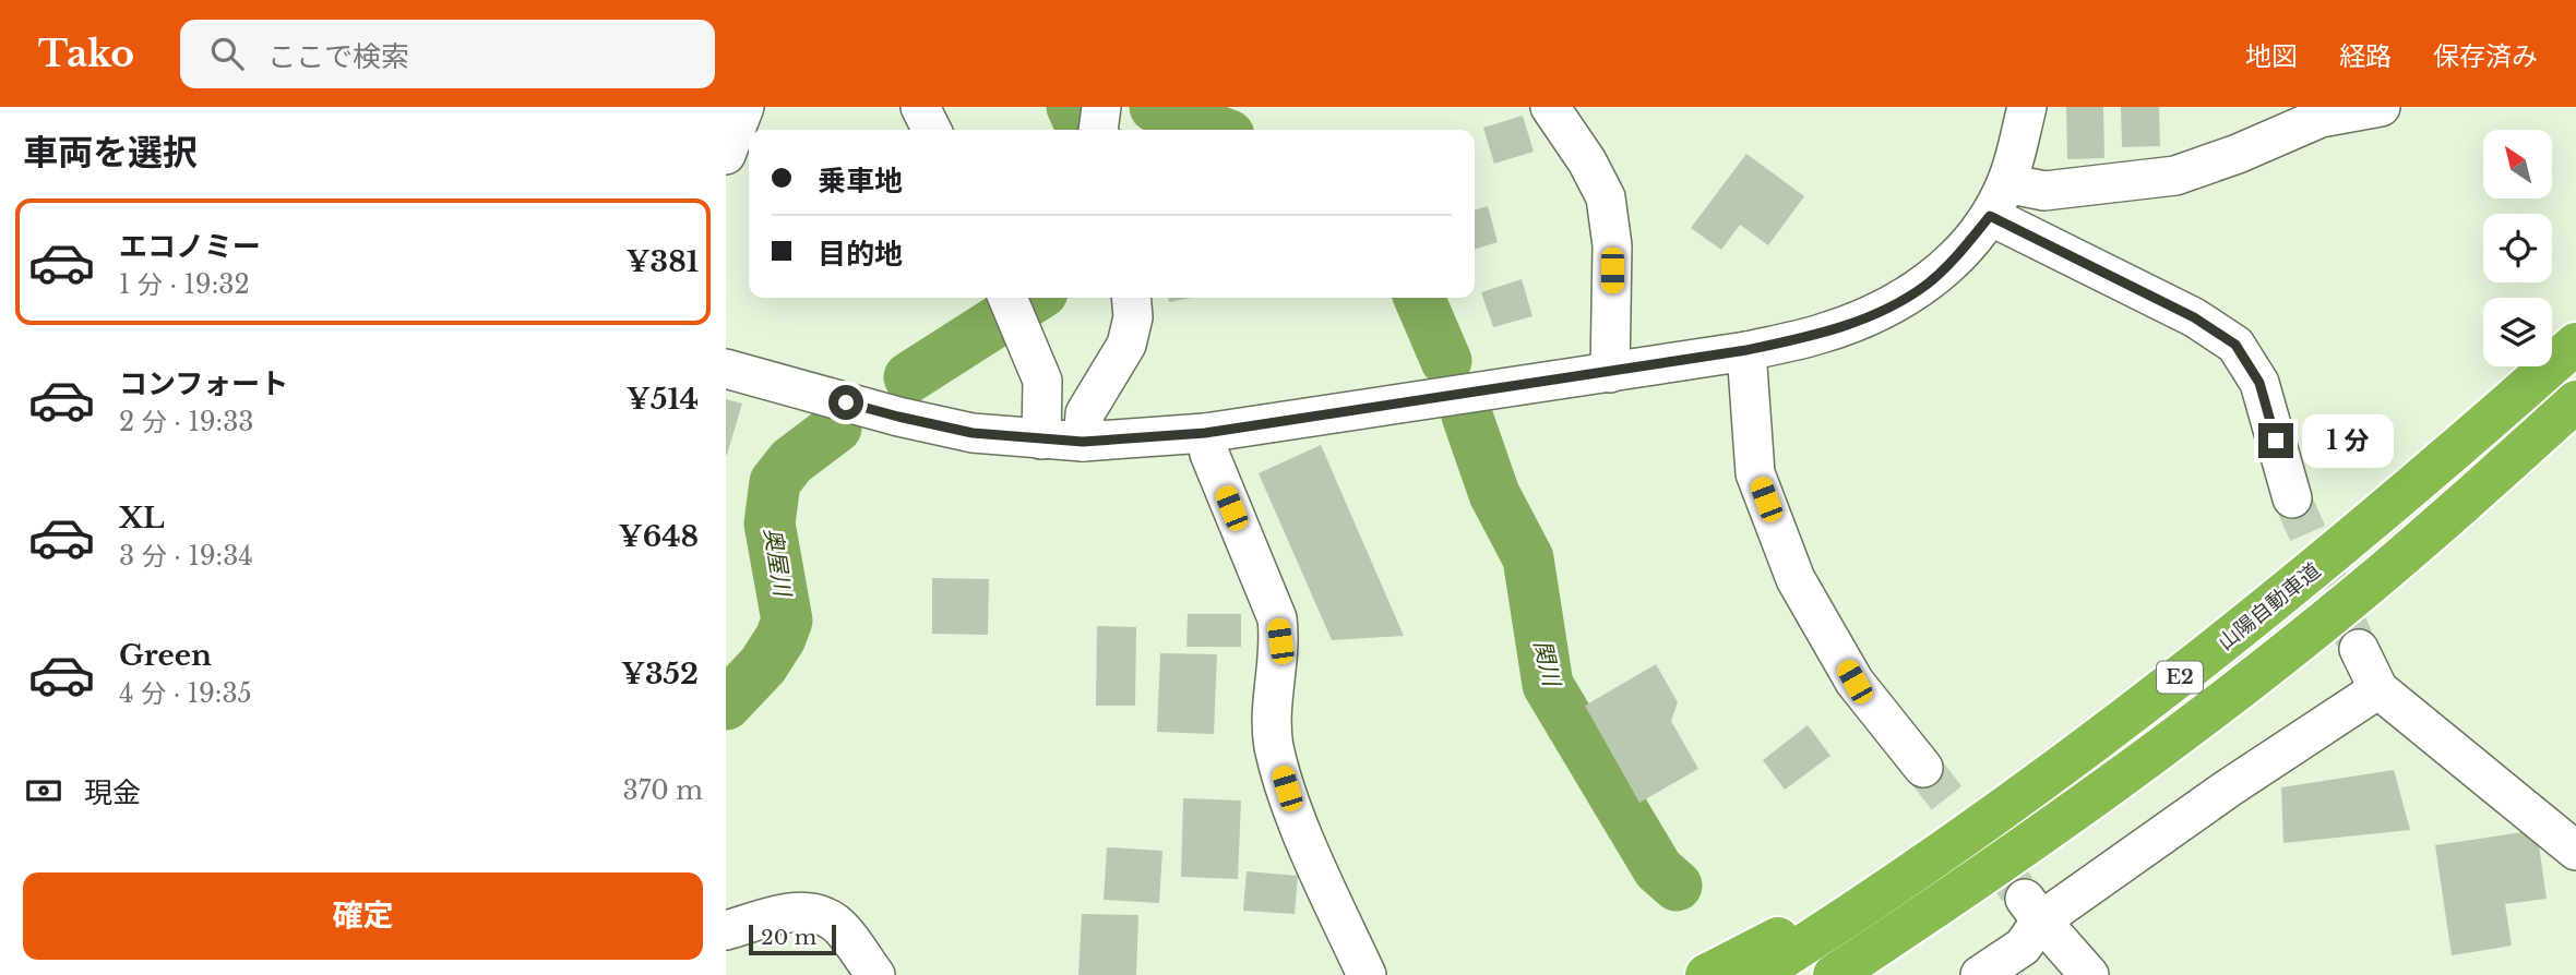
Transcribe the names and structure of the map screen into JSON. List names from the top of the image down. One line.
{"streets":{"highway":["山陽自動車道","E2"]},"water":["奥屋川","関川"],"scale_bar":"20 m","north":"top left","page":{"header":"Tako","search":"ここで検索","nav":["地図","経路","保存済み"],"heading":"車両を選択","banner":["乗車地","目的地"],"list":[{"name":"エコノミー","note":"1 分 · 19:32","value":"¥381"},{"name":"コンフォート","note":"2 分 · 19:33","value":"¥514"},{"name":"XL","note":"3 分 · 19:34","value":"¥648"},{"name":"Green","note":"4 分 · 19:35","value":"¥352"}],"bubble":"1 分","pay":["現金","370 m"],"buttons":"確定","scale":"20 m"}}
